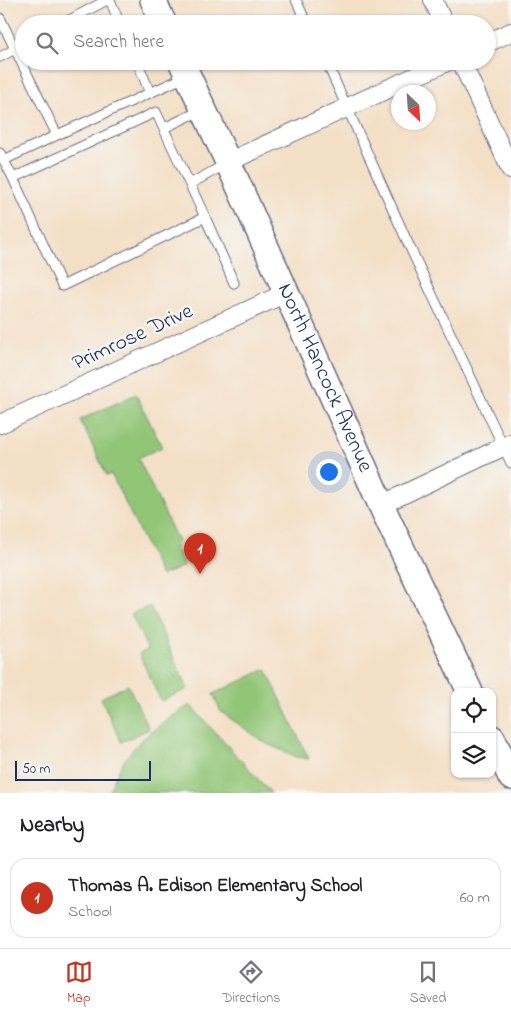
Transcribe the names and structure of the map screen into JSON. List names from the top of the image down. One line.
{"streets":{"street":["Primrose Drive","North Hancock Avenue"]},"crossings":[["Primrose Drive","North Hancock Avenue"]],"scale_bar":"50 m","north":"bottom right","page":{"search":"Search here","pins":"1","scale":"50 m","heading":"Nearby","list":[{"mark":"1","name":"Thomas A. Edison Elementary School","note":"School","value":"60 m"}],"nav":["Map","Directions","Saved"]}}
